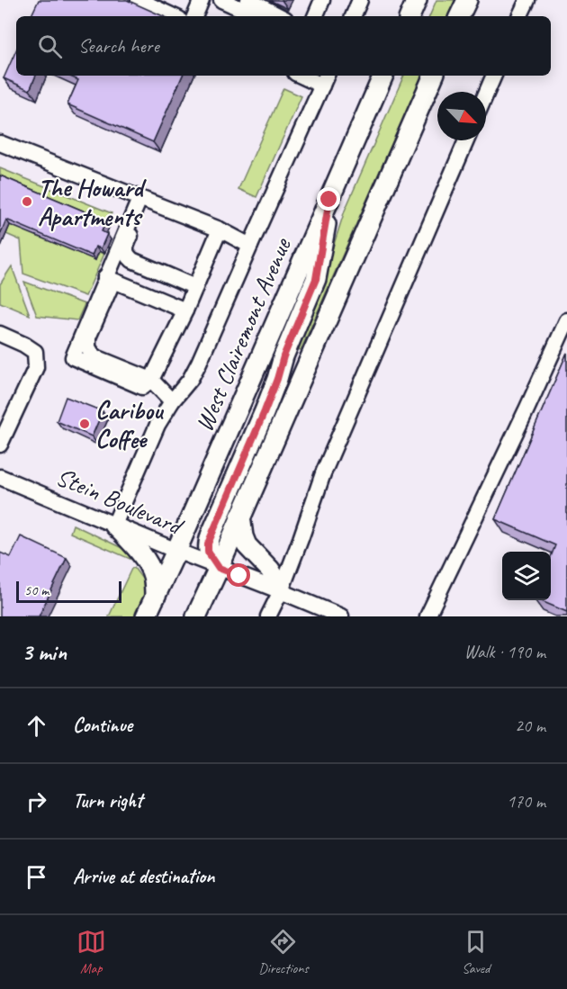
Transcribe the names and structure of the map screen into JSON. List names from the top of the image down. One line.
{"streets":{"main road":["West Clairemont Avenue"],"street":["Stein Boulevard"]},"crossings":[["West Clairemont Avenue","Stein Boulevard"]],"places":["The Howard Apartments","Caribou Coffee"],"scale_bar":"50 m","north":"bottom right","page":{"search":"Search here","scale":"50 m","heading":["3 min","Walk · 190 m"],"list":[["Continue","20 m"],["Turn right","170 m"],"Arrive at destination"],"nav":["Map","Directions","Saved"]}}
